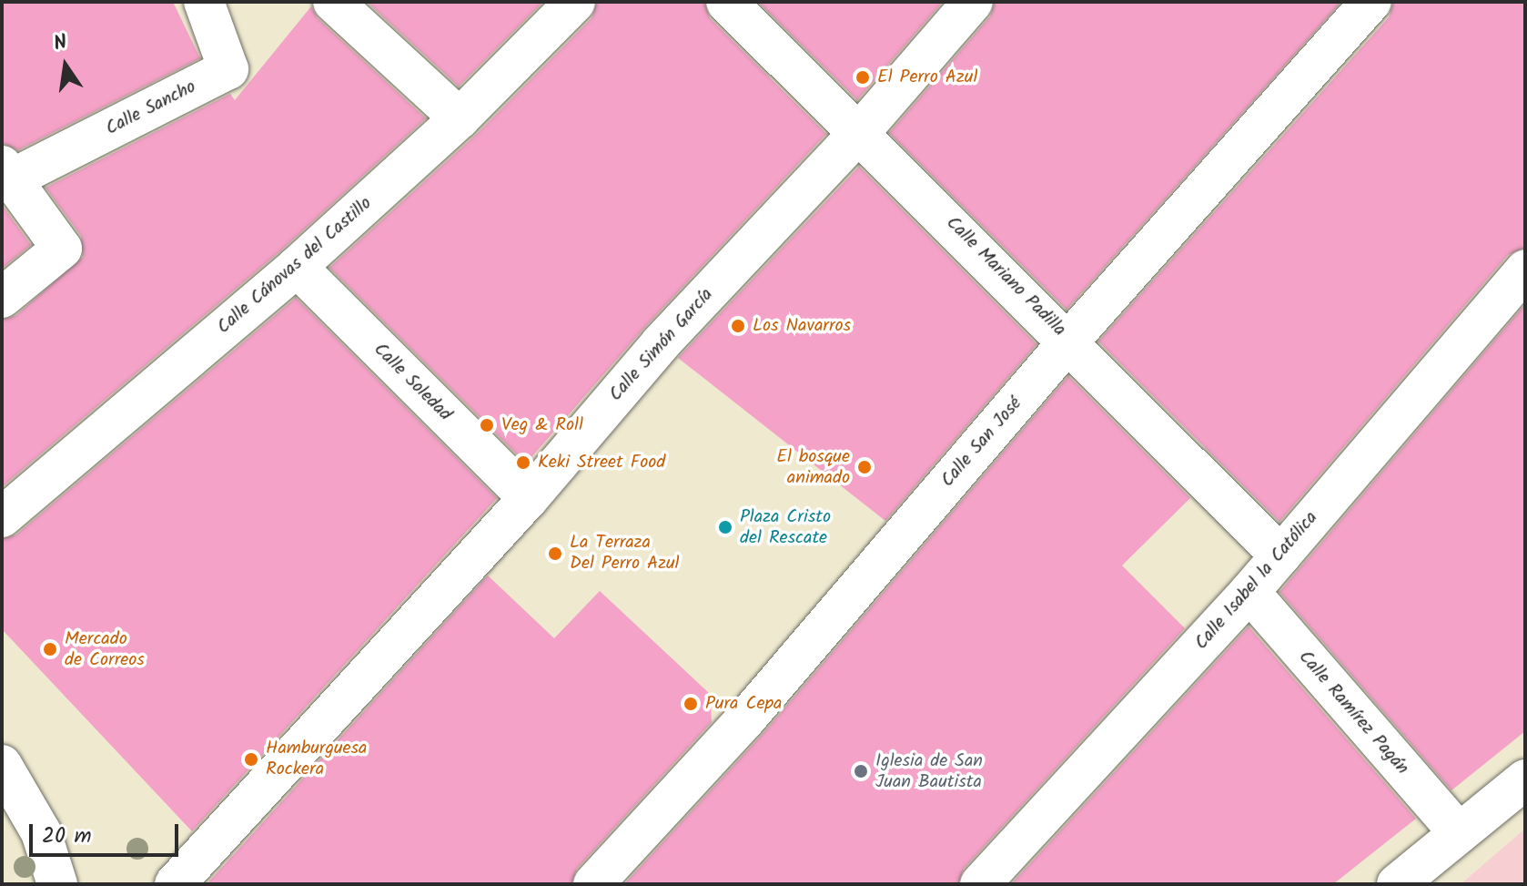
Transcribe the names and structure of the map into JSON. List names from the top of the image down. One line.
{"streets":{"street":["Calle Sancho","Calle Cánovas del Castillo","Calle Mariano Padilla","Calle Simón García","Calle Soledad","Calle San José","Calle Isabel la Católica","Calle Ramírez Pagán"]},"crossings":[["Calle Cánovas del Castillo","Calle Soledad"],["Calle Mariano Padilla","Calle Simón García"],["Calle Mariano Padilla","Calle San José"],["Calle Mariano Padilla","Calle Isabel la Católica"],["Calle Simón García","Calle Soledad"],["Calle Isabel la Católica","Calle Ramírez Pagán"]],"places":["El Perro Azul","Los Navarros","Veg & Roll","Keki Street Food","El bosque animado","Plaza Cristo del Rescate","La Terraza Del Perro Azul","Mercado de Correos","Pura Cepa","Hamburguesa Rockera","Iglesia de San Juan Bautista"],"scale_bar":"20 m","north":"top"}
